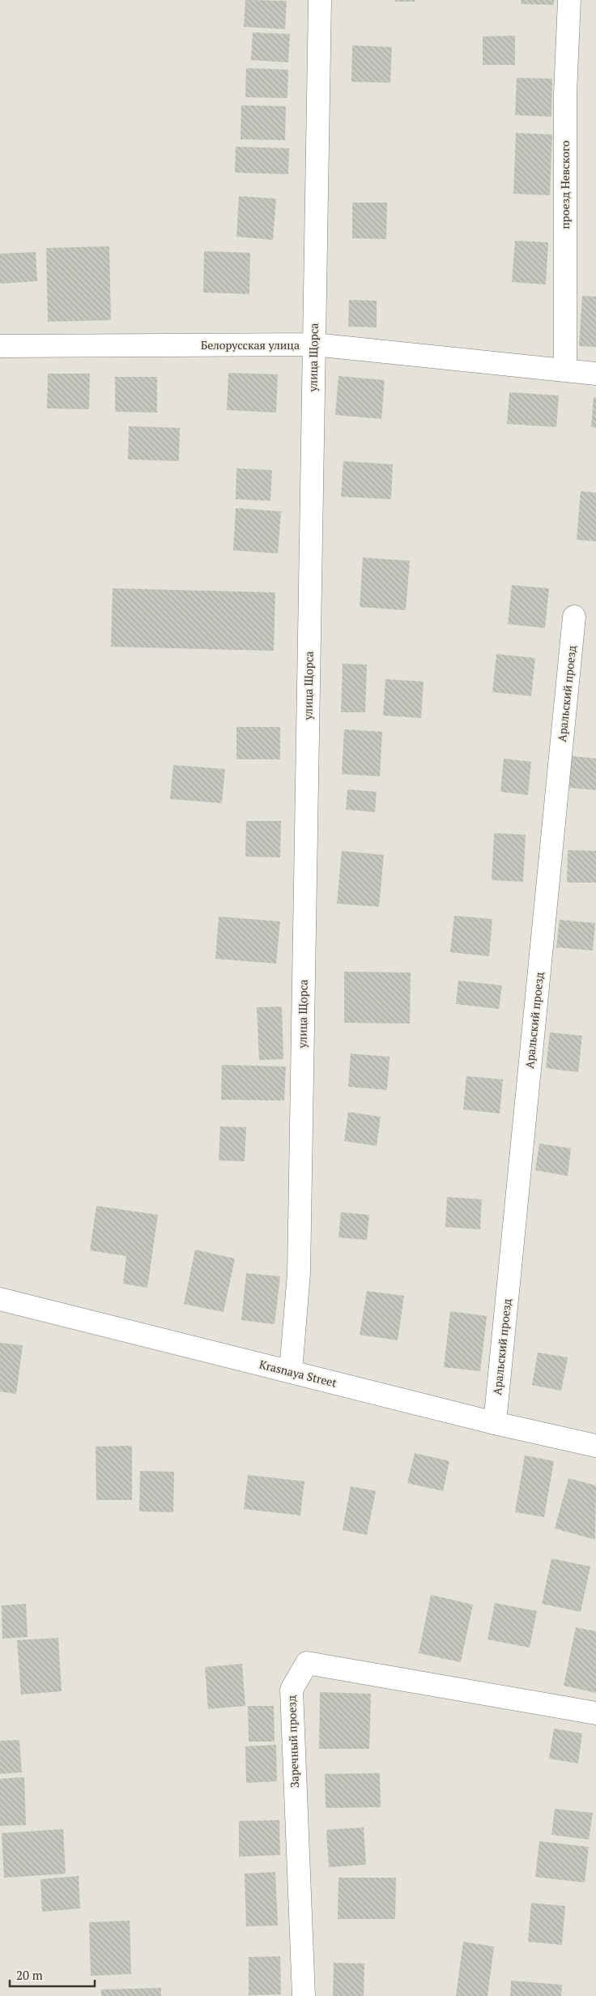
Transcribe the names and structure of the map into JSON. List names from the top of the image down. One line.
{"streets":{"street":["проезд Невского","Белорусская улица","улица Щорса","Аральский проезд","Krasnaya Street","Заречный проезд"]},"crossings":[["проезд Невского","Белорусская улица"],["Белорусская улица","улица Щорса"],["улица Щорса","Krasnaya Street"],["Аральский проезд","Krasnaya Street"]],"scale_bar":"20 m"}
